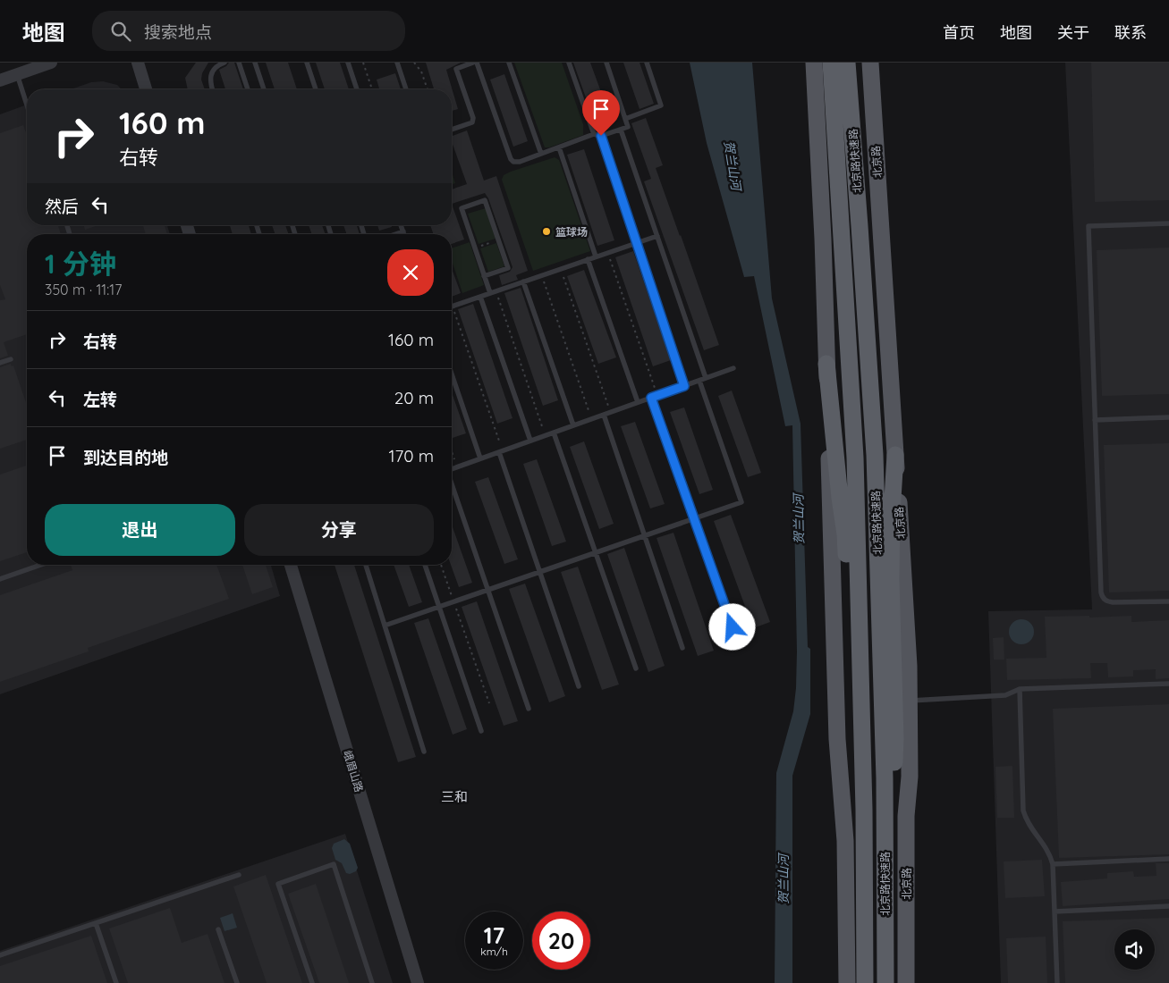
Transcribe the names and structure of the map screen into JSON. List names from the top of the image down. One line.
{"streets":{"highway":["北京路快速路"],"main road":["北京路"],"street":["峨眉山路"]},"districts":["三和"],"water":["贺兰山河"],"places":["篮球场"],"page":{"header":"地图","search":"搜索地点","nav":["首页","地图","关于","联系"],"turn":["160 m","右转"],"then":"然后","heading":["1 分钟","350 m · 11:17"],"list":[{"name":"右转","value":"160 m"},{"name":"左转","value":"20 m"},{"name":"到达目的地","value":"170 m"}],"buttons":["退出","分享"],"speed":"17 km/h","limit":"20"}}
